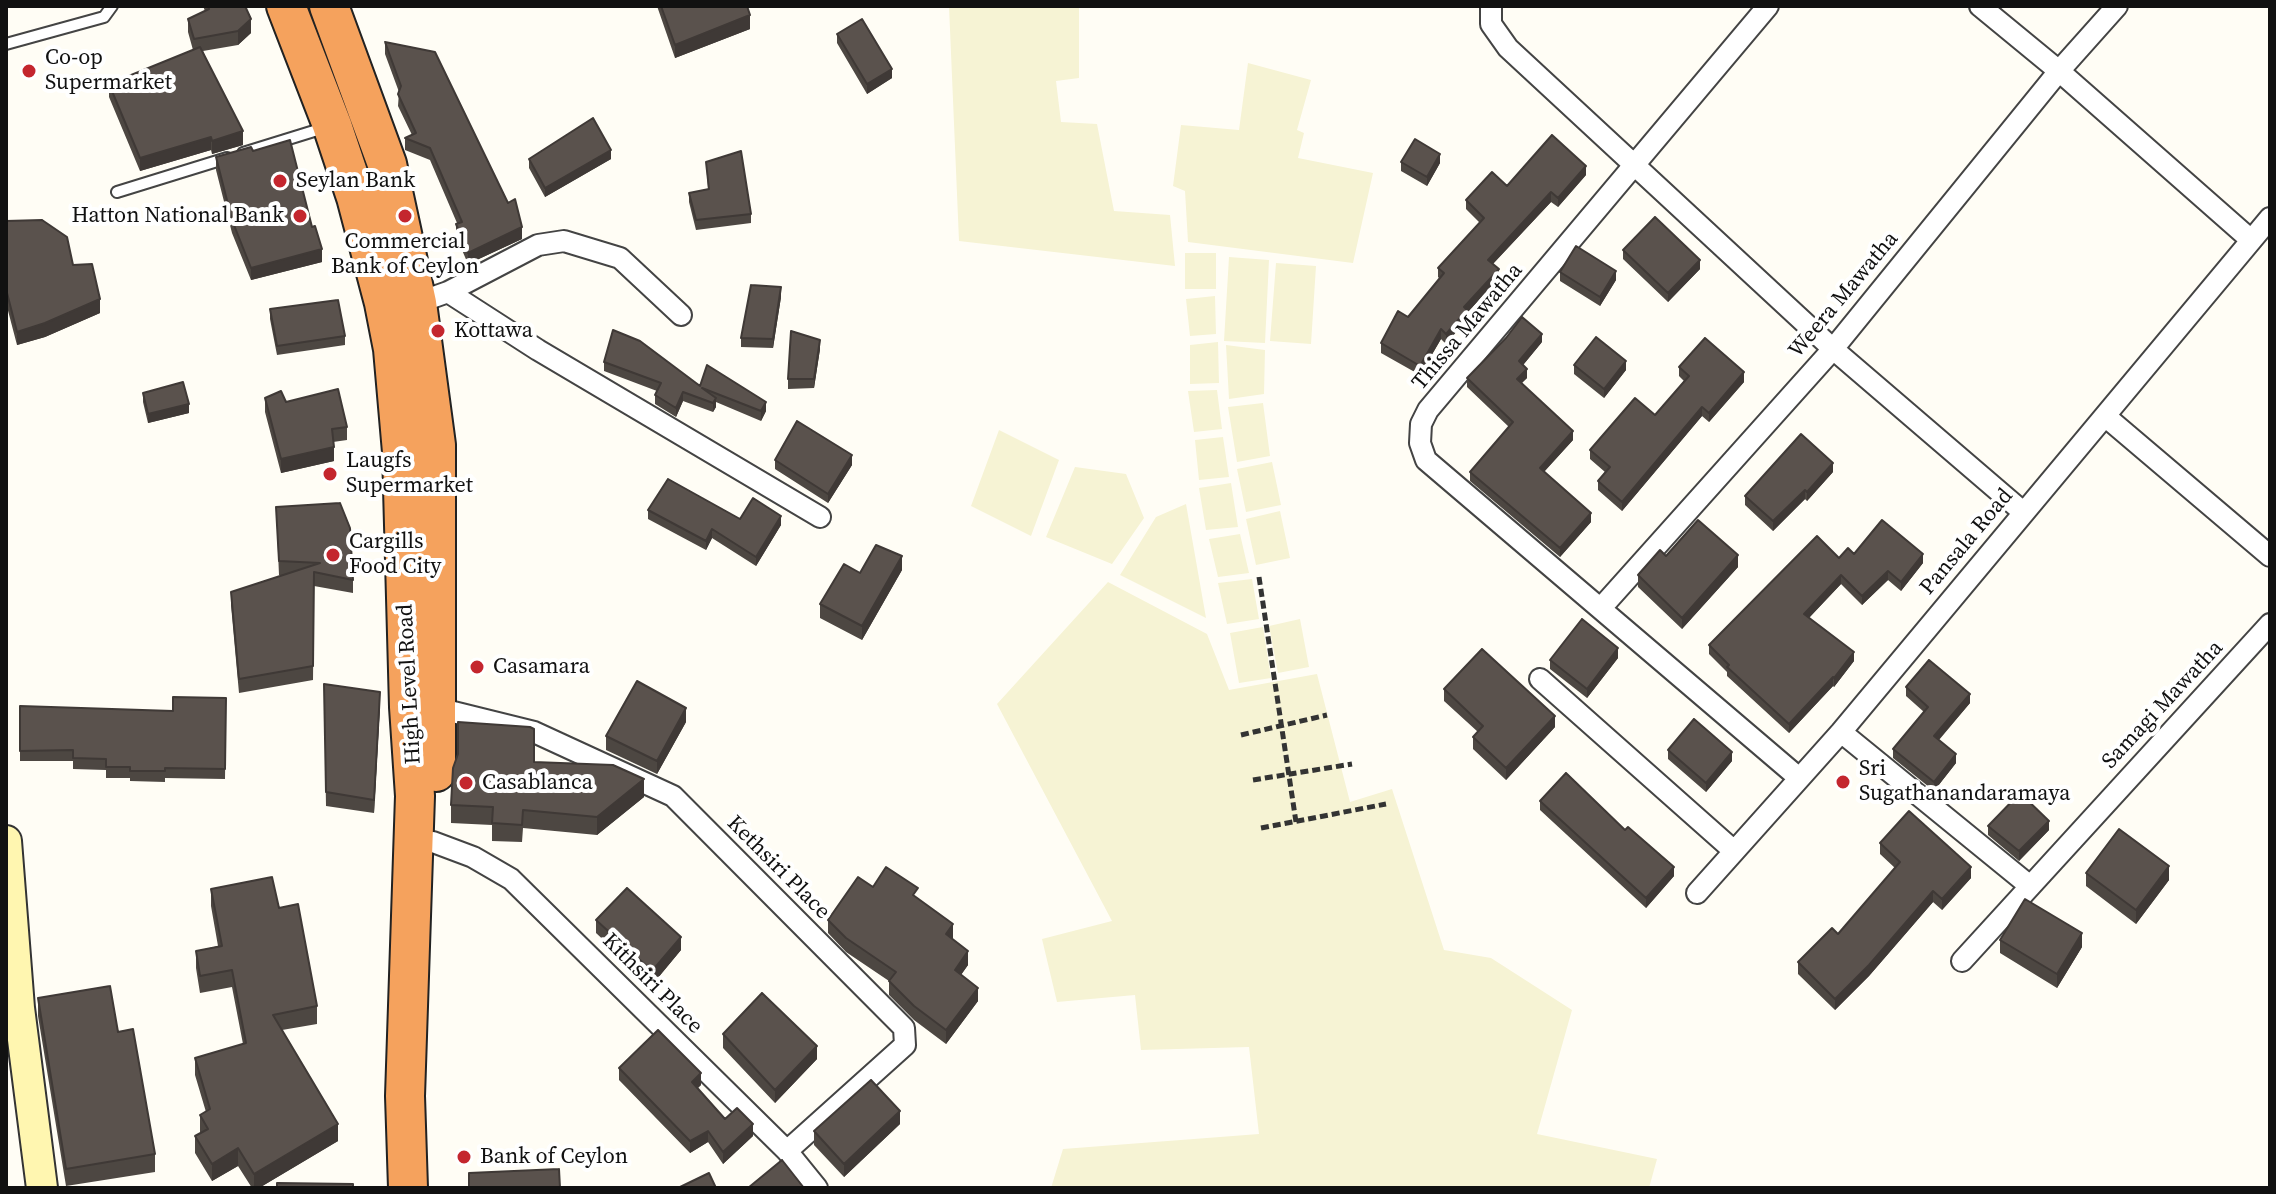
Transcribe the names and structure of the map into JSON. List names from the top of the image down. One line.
{"streets":{"highway":["High Level Road"],"street":["Weera Mawatha","Thissa Mawatha","Pansala Road","Samagi Mawatha","Kethsiri Place","Kithsiri Place"]},"crossings":[["Weera Mawatha","Thissa Mawatha"],["Thissa Mawatha","Pansala Road"],["High Level Road","Kethsiri Place"],["High Level Road","Kithsiri Place"],["Kethsiri Place","Kithsiri Place"]],"places":["Co-op Supermarket","Seylan Bank","Hatton National Bank","Commercial Bank of Ceylon","Kottawa","Laugfs Supermarket","Cargills Food City","Casamara","Sri Sugathanandaramaya","Casablanca","Bank of Ceylon"]}
